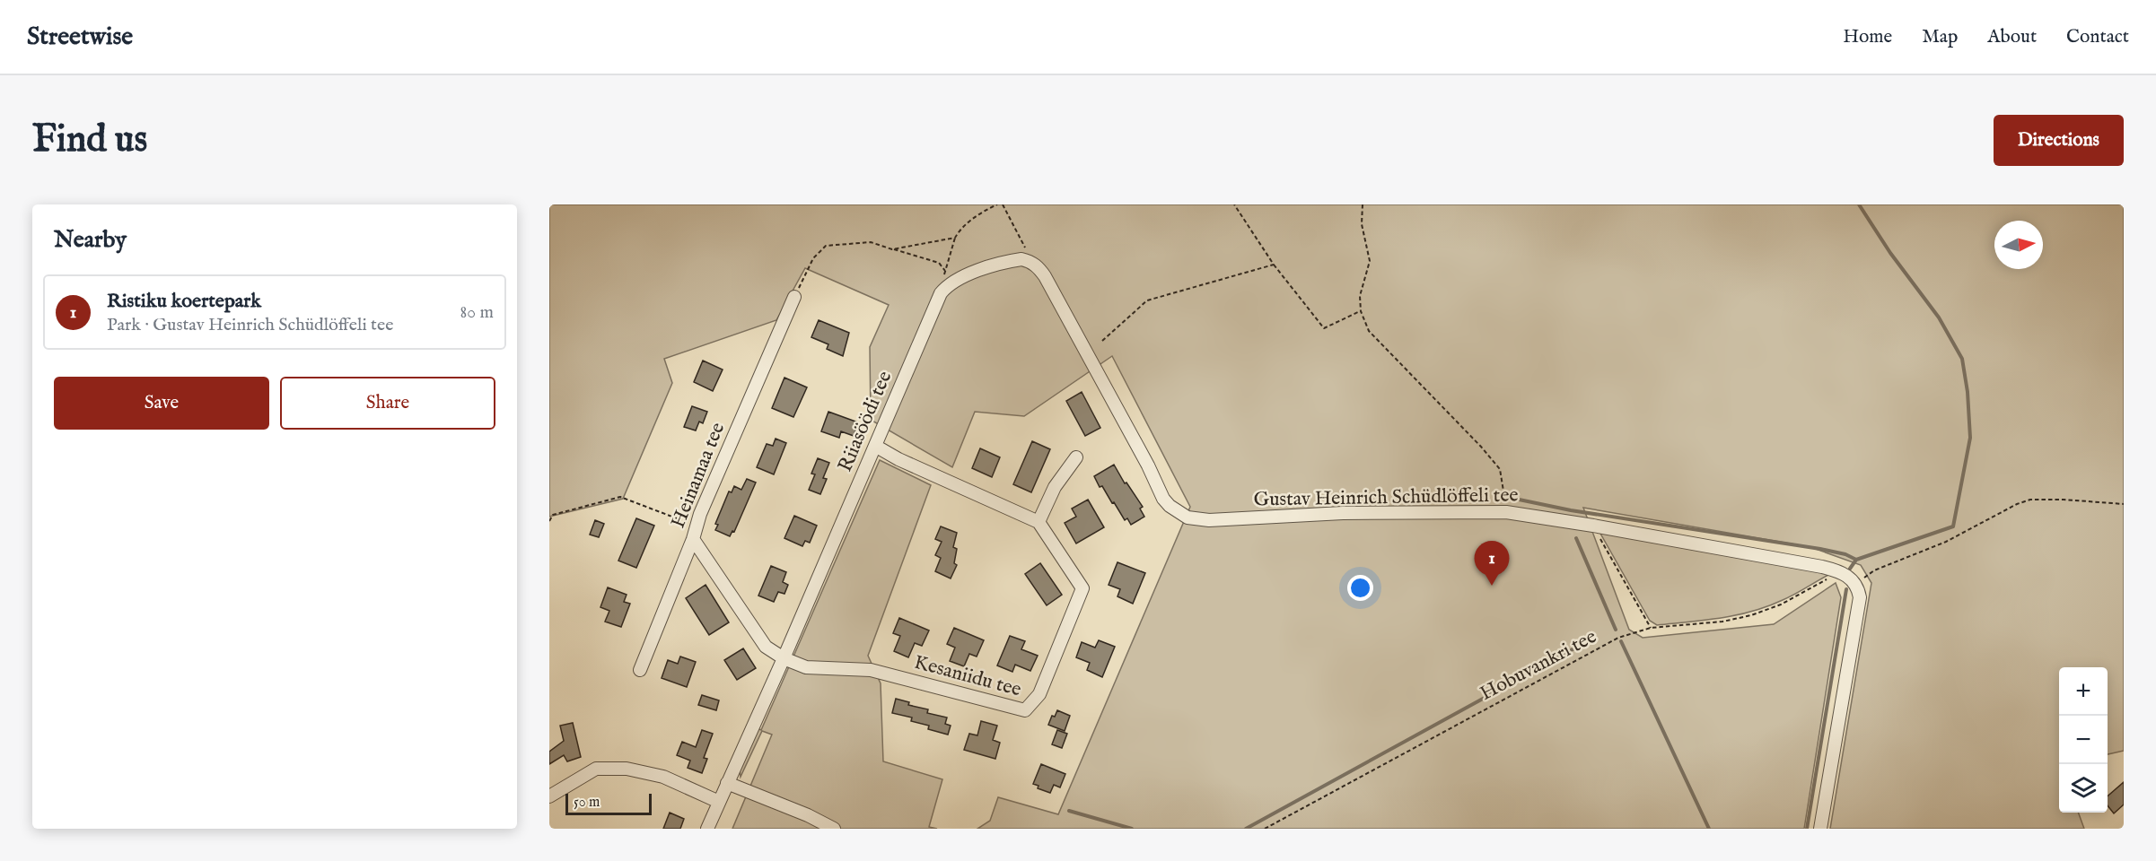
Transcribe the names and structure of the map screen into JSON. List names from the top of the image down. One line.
{"streets":{"street":["Riiasöödi tee","Heinamaa tee","Gustav Heinrich Schüdlöffeli tee","Kesaniidu tee"],"path":["Hobuvankri tee"]},"crossings":[["Riiasöödi tee","Gustav Heinrich Schüdlöffeli tee"],["Riiasöödi tee","Kesaniidu tee"],["Gustav Heinrich Schüdlöffeli tee","Hobuvankri tee"]],"scale_bar":"50 m","north":"right","page":{"header":"Streetwise","nav":["Home","Map","About","Contact"],"buttons":["Directions",["Save","Share"]],"title":"Find us","heading":"Nearby","list":[{"mark":"1","name":"Ristiku koertepark","note":"Park · Gustav Heinrich Schüdlöffeli tee","value":"80 m"}],"pins":"1","map_buttons":["+","−"],"scale":"50 m"}}
